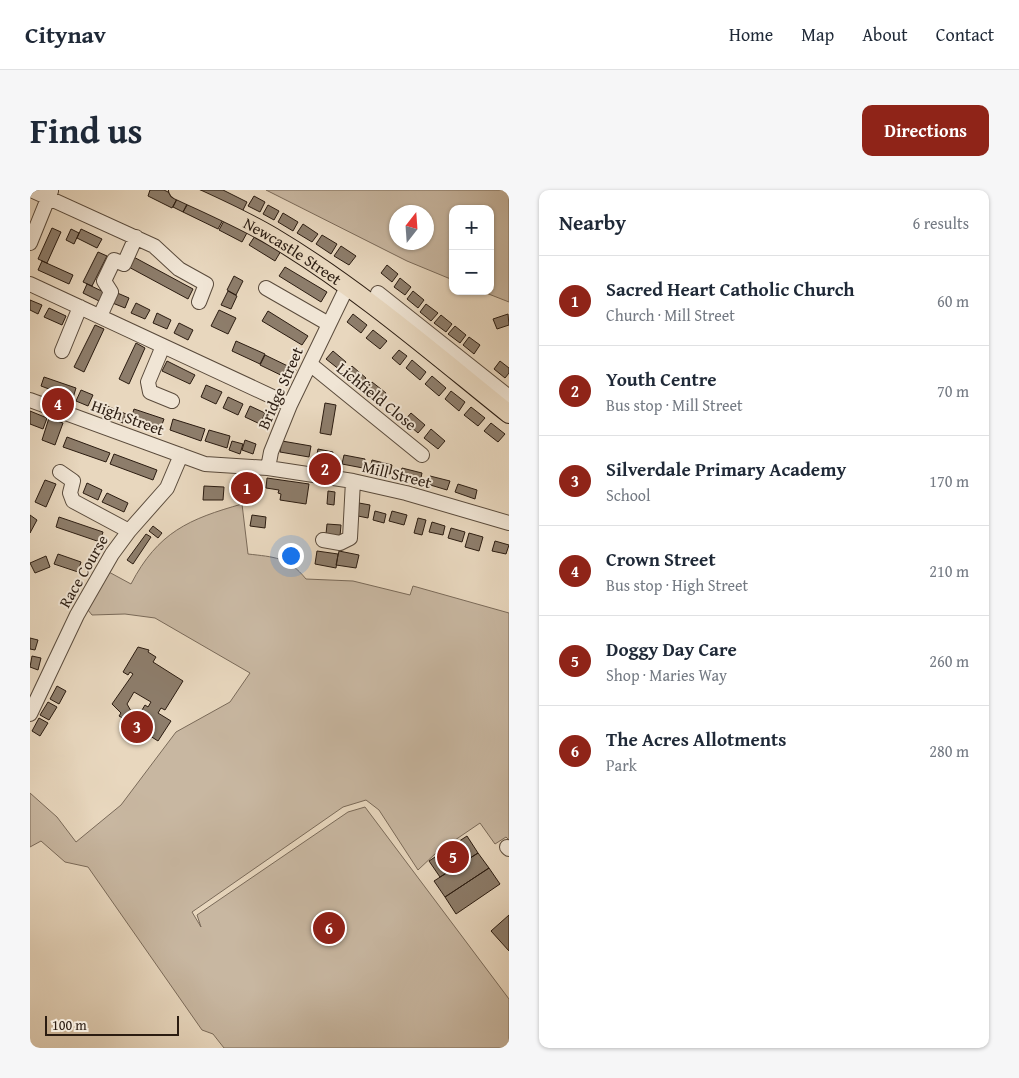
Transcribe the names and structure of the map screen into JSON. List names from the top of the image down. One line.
{"streets":{"main road":["Newcastle Street"],"street":["Bridge Street","Lichfield Close","High Street","Mill Street","Race Course"]},"crossings":[["Newcastle Street","Bridge Street"],["Bridge Street","Lichfield Close"],["Bridge Street","Mill Street"],["High Street","Mill Street"],["High Street","Race Course"]],"scale_bar":"100 m","north":"top","page":{"header":"Citynav","nav":["Home","Map","About","Contact"],"title":"Find us","buttons":"Directions","heading":["Nearby","6 results"],"map_buttons":["+","−"],"list":[{"mark":"1","name":"Sacred Heart Catholic Church","note":"Church · Mill Street","value":"60 m"},{"mark":"2","name":"Youth Centre","note":"Bus stop · Mill Street","value":"70 m"},{"mark":"3","name":"Silverdale Primary Academy","note":"School","value":"170 m"},{"mark":"4","name":"Crown Street","note":"Bus stop · High Street","value":"210 m"},{"mark":"5","name":"Doggy Day Care","note":"Shop · Maries Way","value":"260 m"},{"mark":"6","name":"The Acres Allotments","note":"Park","value":"280 m"}],"pins":["4","2","1","3","5","6"],"scale":"100 m"}}
